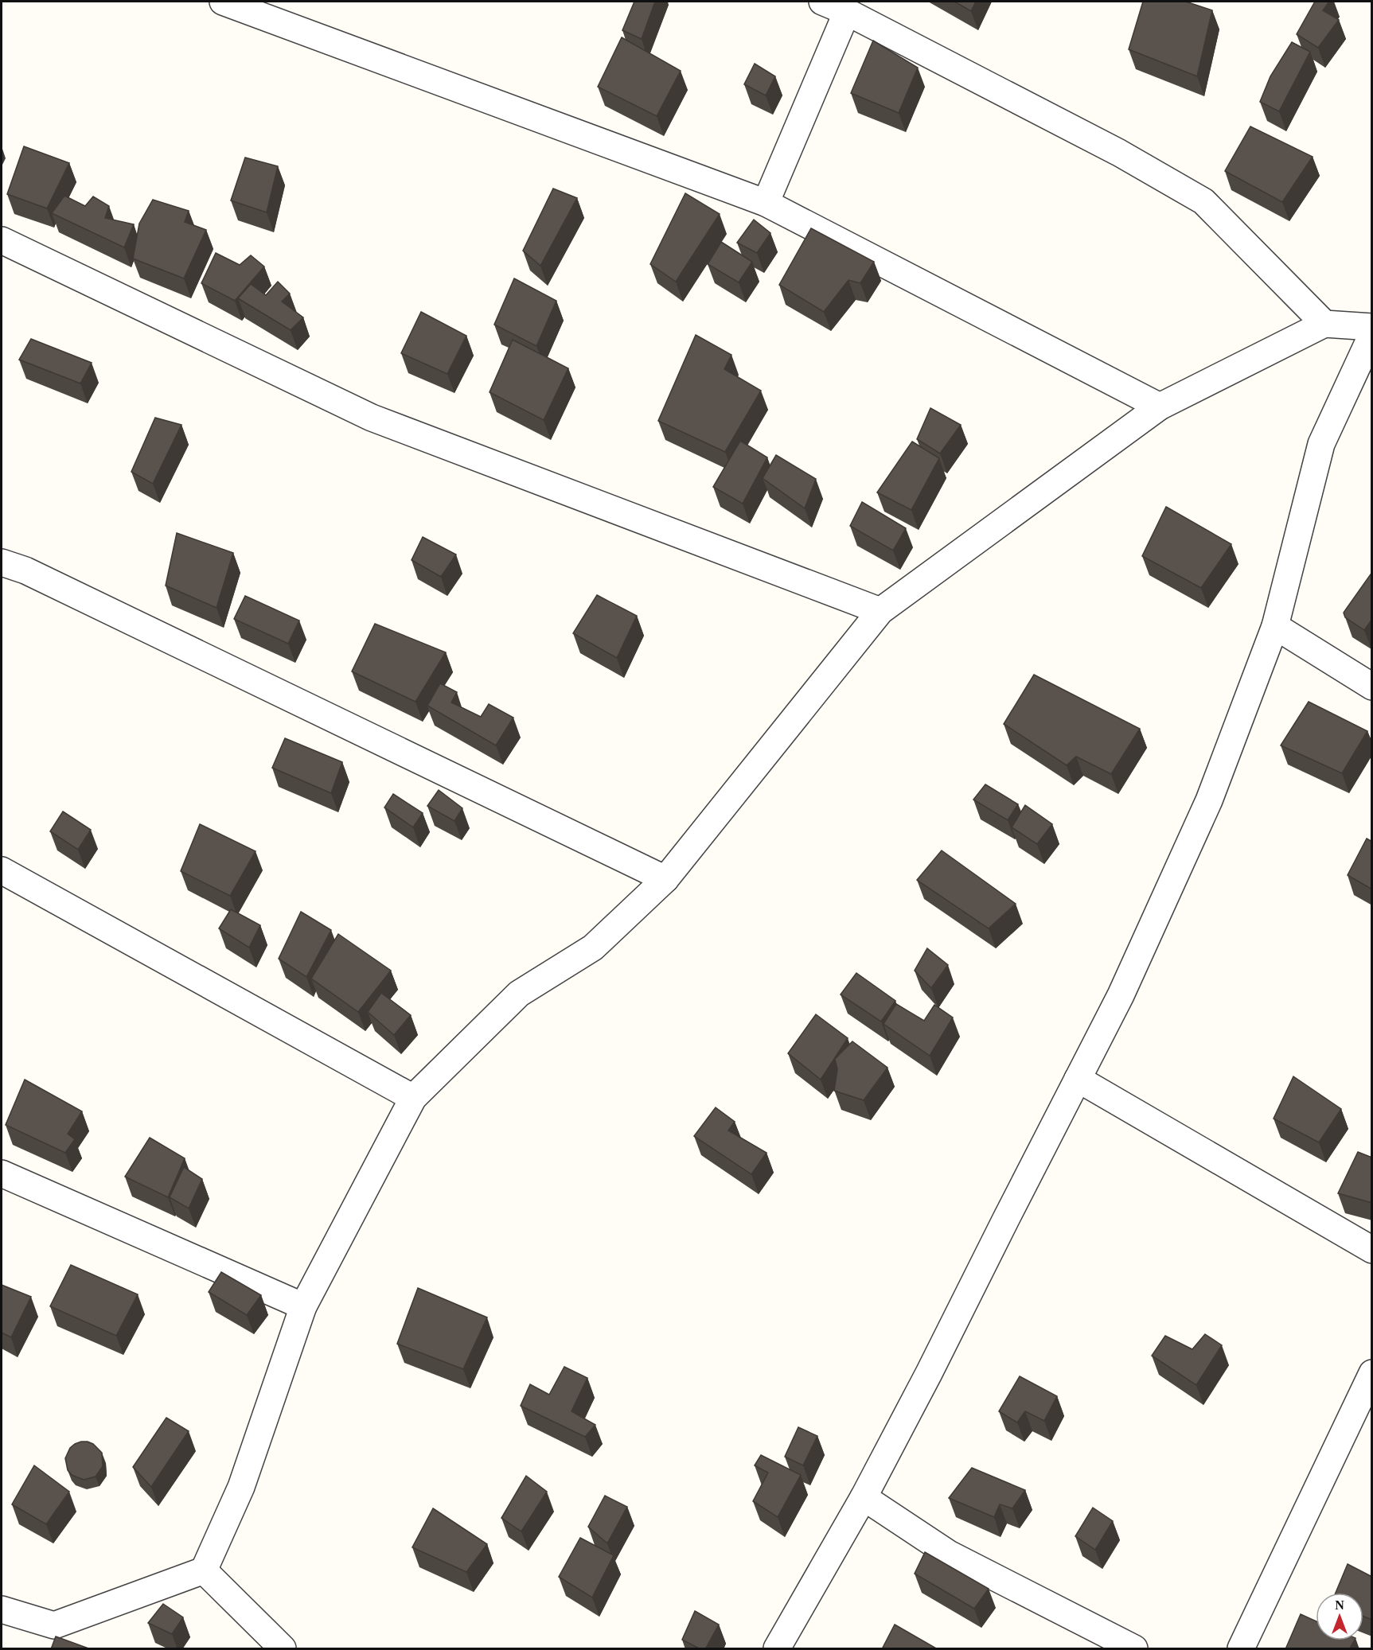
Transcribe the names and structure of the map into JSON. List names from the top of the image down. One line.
{"north":"top"}
